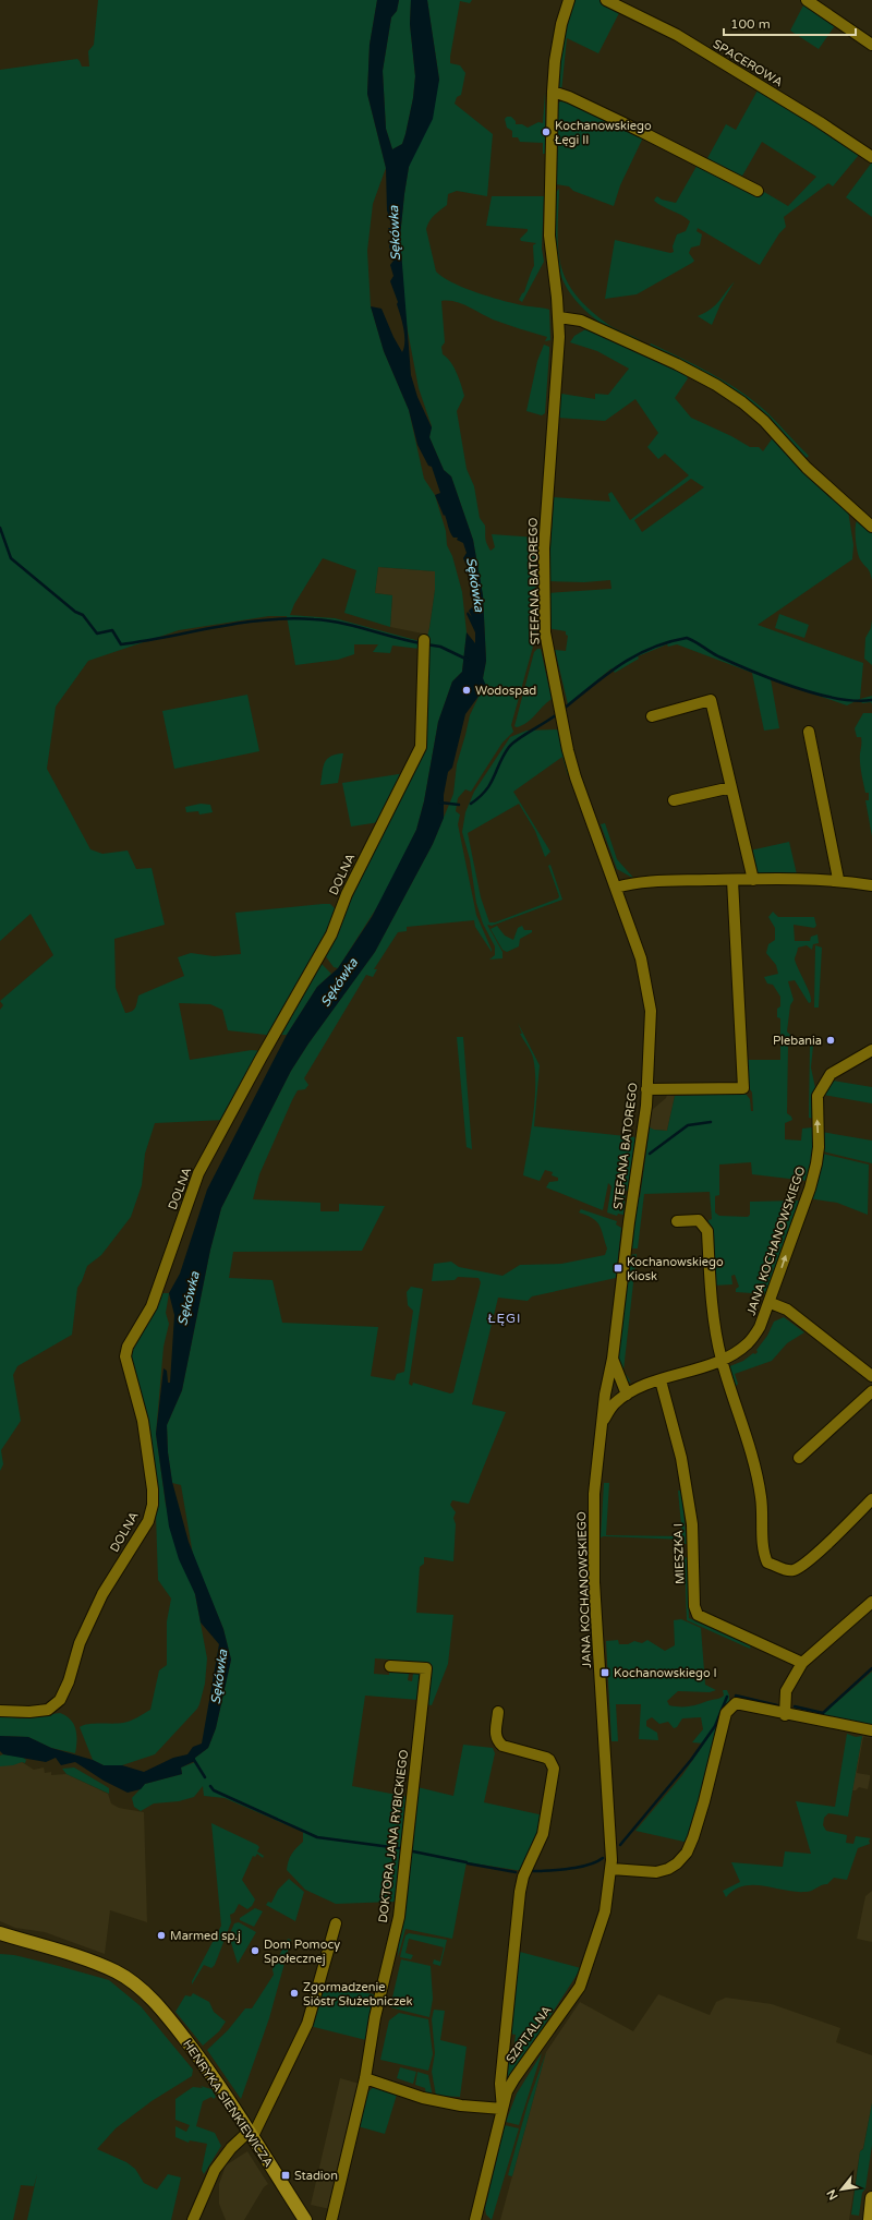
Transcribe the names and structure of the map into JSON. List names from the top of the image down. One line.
{"streets":{"main road":["HENRYKA SIENKIEWICZA"],"street":["SPACEROWA","STEFANA BATOREGO","DOLNA","JANA KOCHANOWSKIEGO","MIESZKA I","DOKTORA JANA RYBICKIEGO","SZPITALNA"]},"crossings":[["STEFANA BATOREGO","JANA KOCHANOWSKIEGO"],["JANA KOCHANOWSKIEGO","MIESZKA I"],["JANA KOCHANOWSKIEGO","SZPITALNA"]],"districts":["ŁĘGI"],"water":["Sękówka"],"places":{"other":["Kochanowskiego Łęgi II","Wodospad","Plebania","Marmed sp.j","Dom Pomocy Społecznej","Zgormadzenie Sióstr Służebniczek"],"transit":["Kochanowskiego Kiosk","Kochanowskiego I","Stadion"]},"scale_bar":"100 m","north":"bottom left"}
